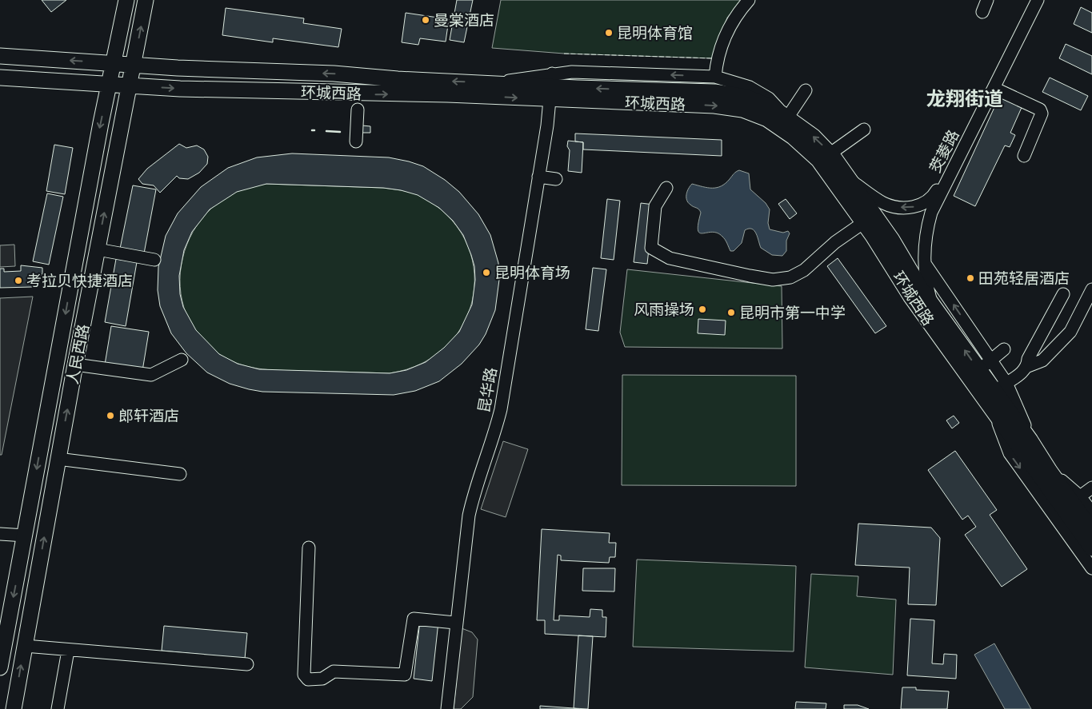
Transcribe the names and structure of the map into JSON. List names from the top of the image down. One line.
{"streets":{"main road":["环城西路","人民西路"],"street":["茭菱路","昆华路"]},"crossings":[["环城西路","茭菱路"],["环城西路","人民西路"],["环城西路","昆华路"]],"districts":["龙翔街道"],"places":["曼棠酒店","昆明体育馆","昆明体育场","田苑轻居酒店","考拉贝快捷酒店","风雨操场","昆明市第一中学","郎轩酒店"]}
